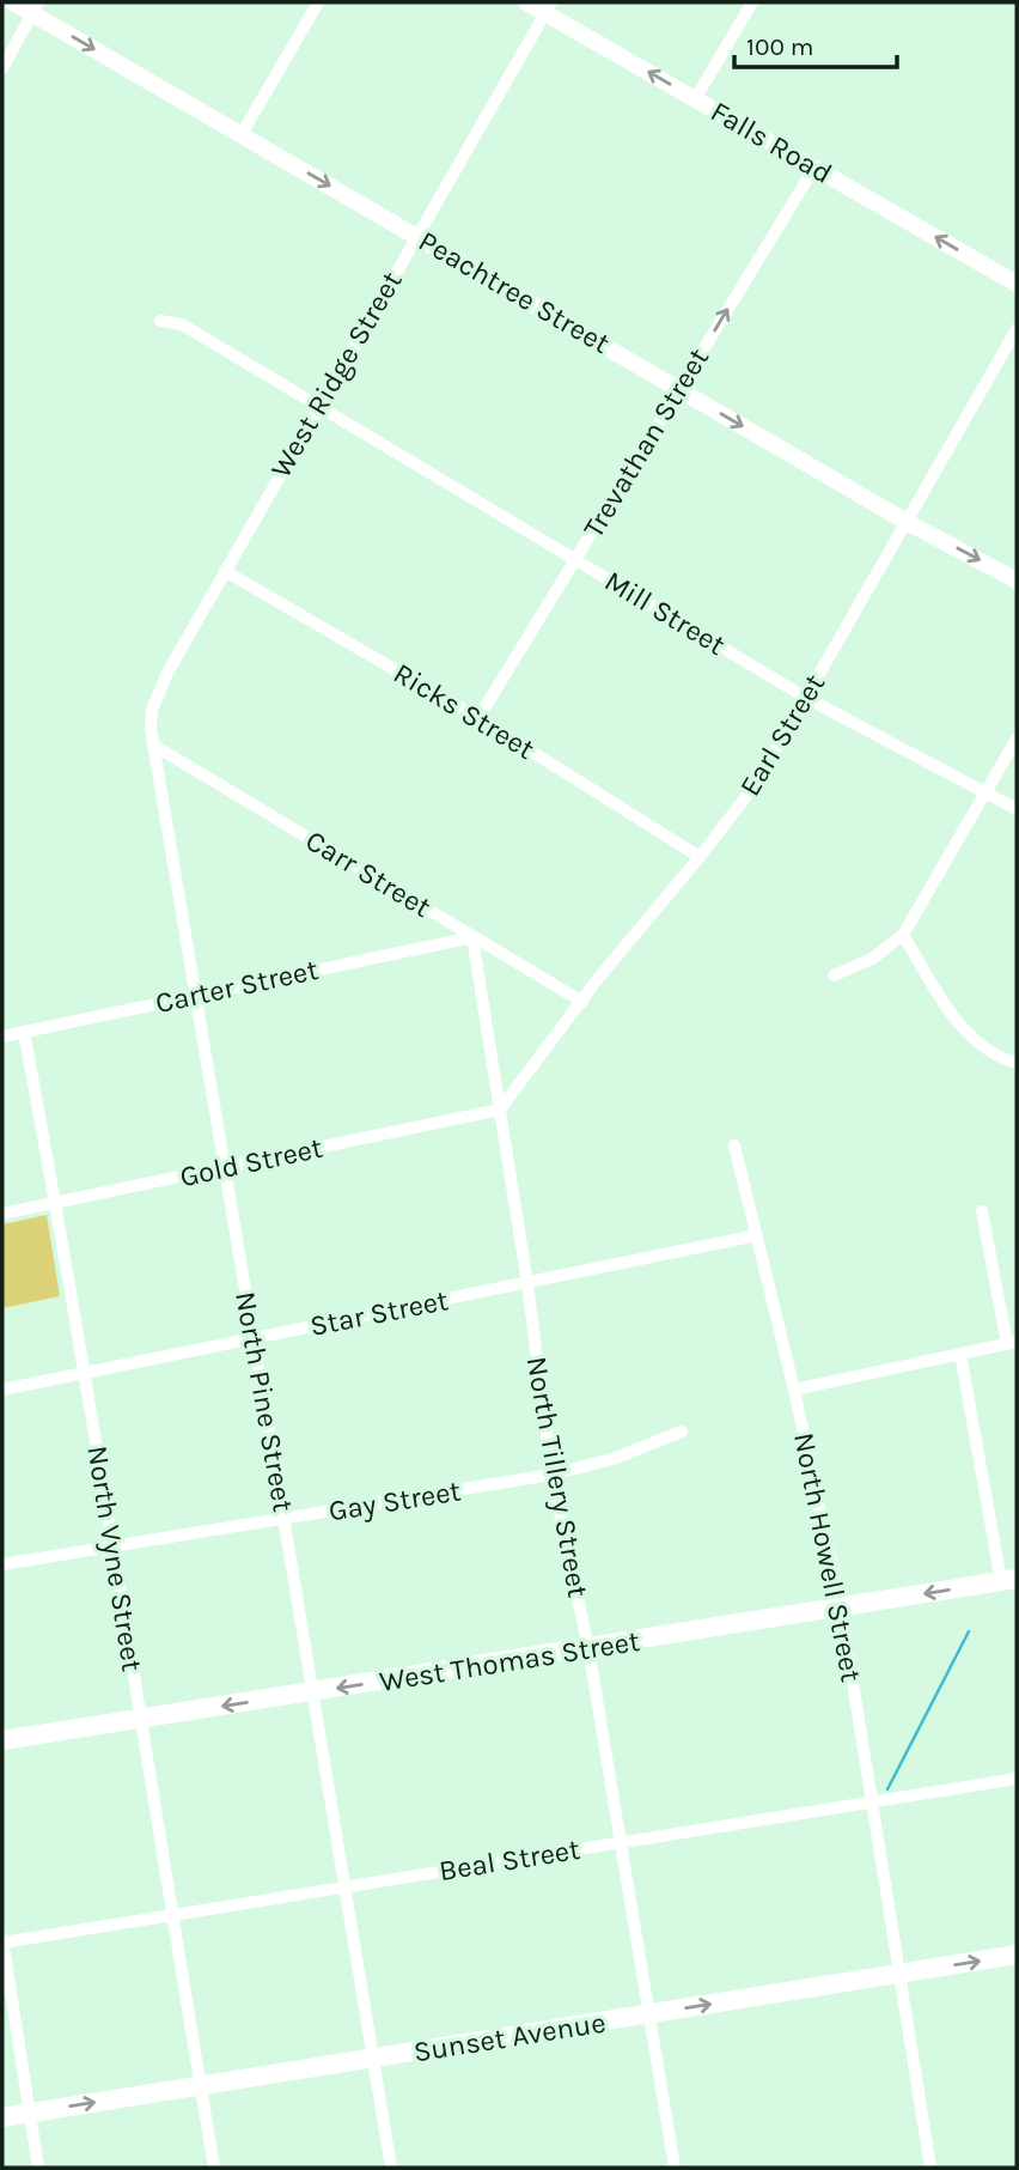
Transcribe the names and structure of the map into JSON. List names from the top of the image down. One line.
{"streets":{"main road":["Falls Road","Peachtree Street","West Thomas Street","Sunset Avenue"],"street":["West Ridge Street","Trevathan Street","Mill Street","Ricks Street","Earl Street","Carr Street","Carter Street","Gold Street","Star Street","North Pine Street","North Tillery Street","Gay Street","North Howell Street","North Vyne Street","Beal Street"]},"crossings":[["Falls Road","West Ridge Street"],["Falls Road","Trevathan Street"],["Peachtree Street","West Ridge Street"],["Peachtree Street","Trevathan Street"],["Peachtree Street","Earl Street"],["West Ridge Street","Mill Street"],["West Ridge Street","Ricks Street"],["West Ridge Street","Carr Street"],["West Ridge Street","North Pine Street"],["Trevathan Street","Mill Street"],["Trevathan Street","Ricks Street"],["Mill Street","Earl Street"],["Ricks Street","Earl Street"],["Earl Street","Carr Street"],["Earl Street","Gold Street"],["Earl Street","North Tillery Street"],["Carr Street","Carter Street"],["Carr Street","North Pine Street"],["Carr Street","North Tillery Street"],["Carter Street","North Pine Street"],["Carter Street","North Tillery Street"],["Carter Street","North Vyne Street"],["Gold Street","North Pine Street"],["Gold Street","North Tillery Street"],["Gold Street","North Vyne Street"],["Star Street","North Pine Street"],["Star Street","North Tillery Street"],["Star Street","North Howell Street"],["Star Street","North Vyne Street"],["North Pine Street","Gay Street"],["North Pine Street","West Thomas Street"],["North Pine Street","Beal Street"],["North Pine Street","Sunset Avenue"],["North Tillery Street","Gay Street"],["North Tillery Street","West Thomas Street"],["North Tillery Street","Beal Street"],["North Tillery Street","Sunset Avenue"],["Gay Street","North Vyne Street"],["North Howell Street","West Thomas Street"],["North Howell Street","Beal Street"],["North Howell Street","Sunset Avenue"],["North Vyne Street","West Thomas Street"],["North Vyne Street","Beal Street"],["North Vyne Street","Sunset Avenue"]],"one_way":["Falls Road","Peachtree Street","Trevathan Street","West Thomas Street","Sunset Avenue"],"scale_bar":"100 m"}
